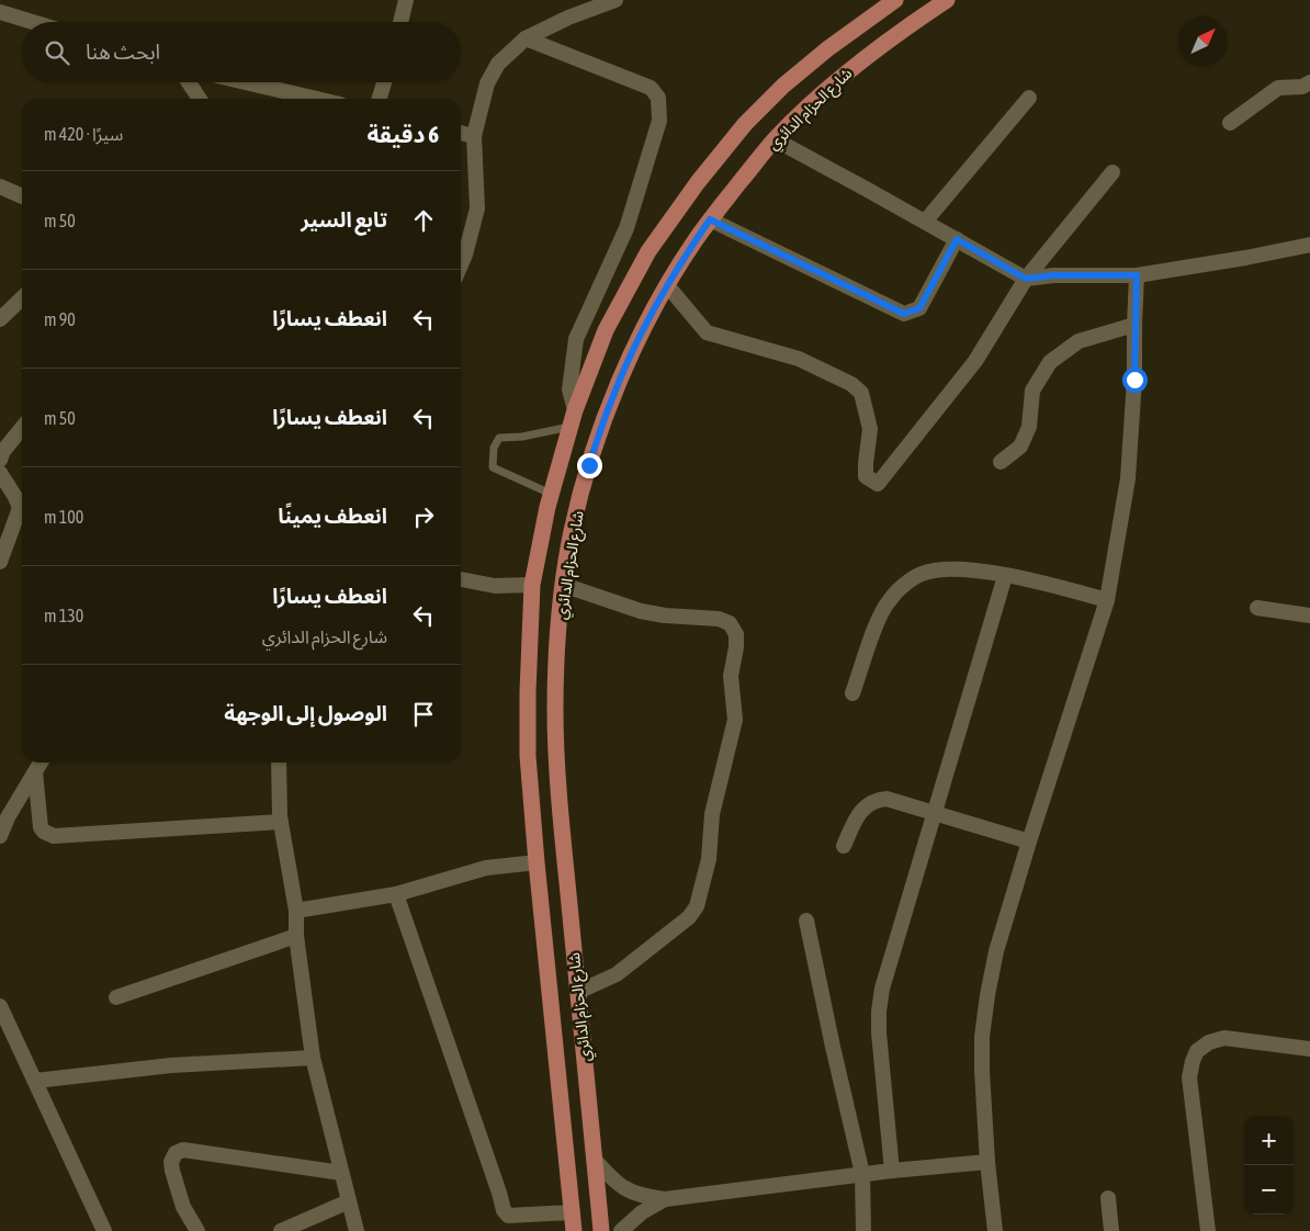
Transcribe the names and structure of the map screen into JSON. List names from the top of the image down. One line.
{"streets":{"main road":["شارع الحزام الدائري"]},"north":"top right","page":{"search":"ابحث هنا","heading":["6 دقيقة","سيرًا · 420 m"],"list":[["تابع السير","50 m"],["انعطف يسارًا","90 m"],["انعطف يسارًا","50 m"],["انعطف يمينًا","100 m"],["انعطف يسارًا","شارع الحزام الدائري","130 m"],"الوصول إلى الوجهة"],"map_buttons":["+","−"]}}
